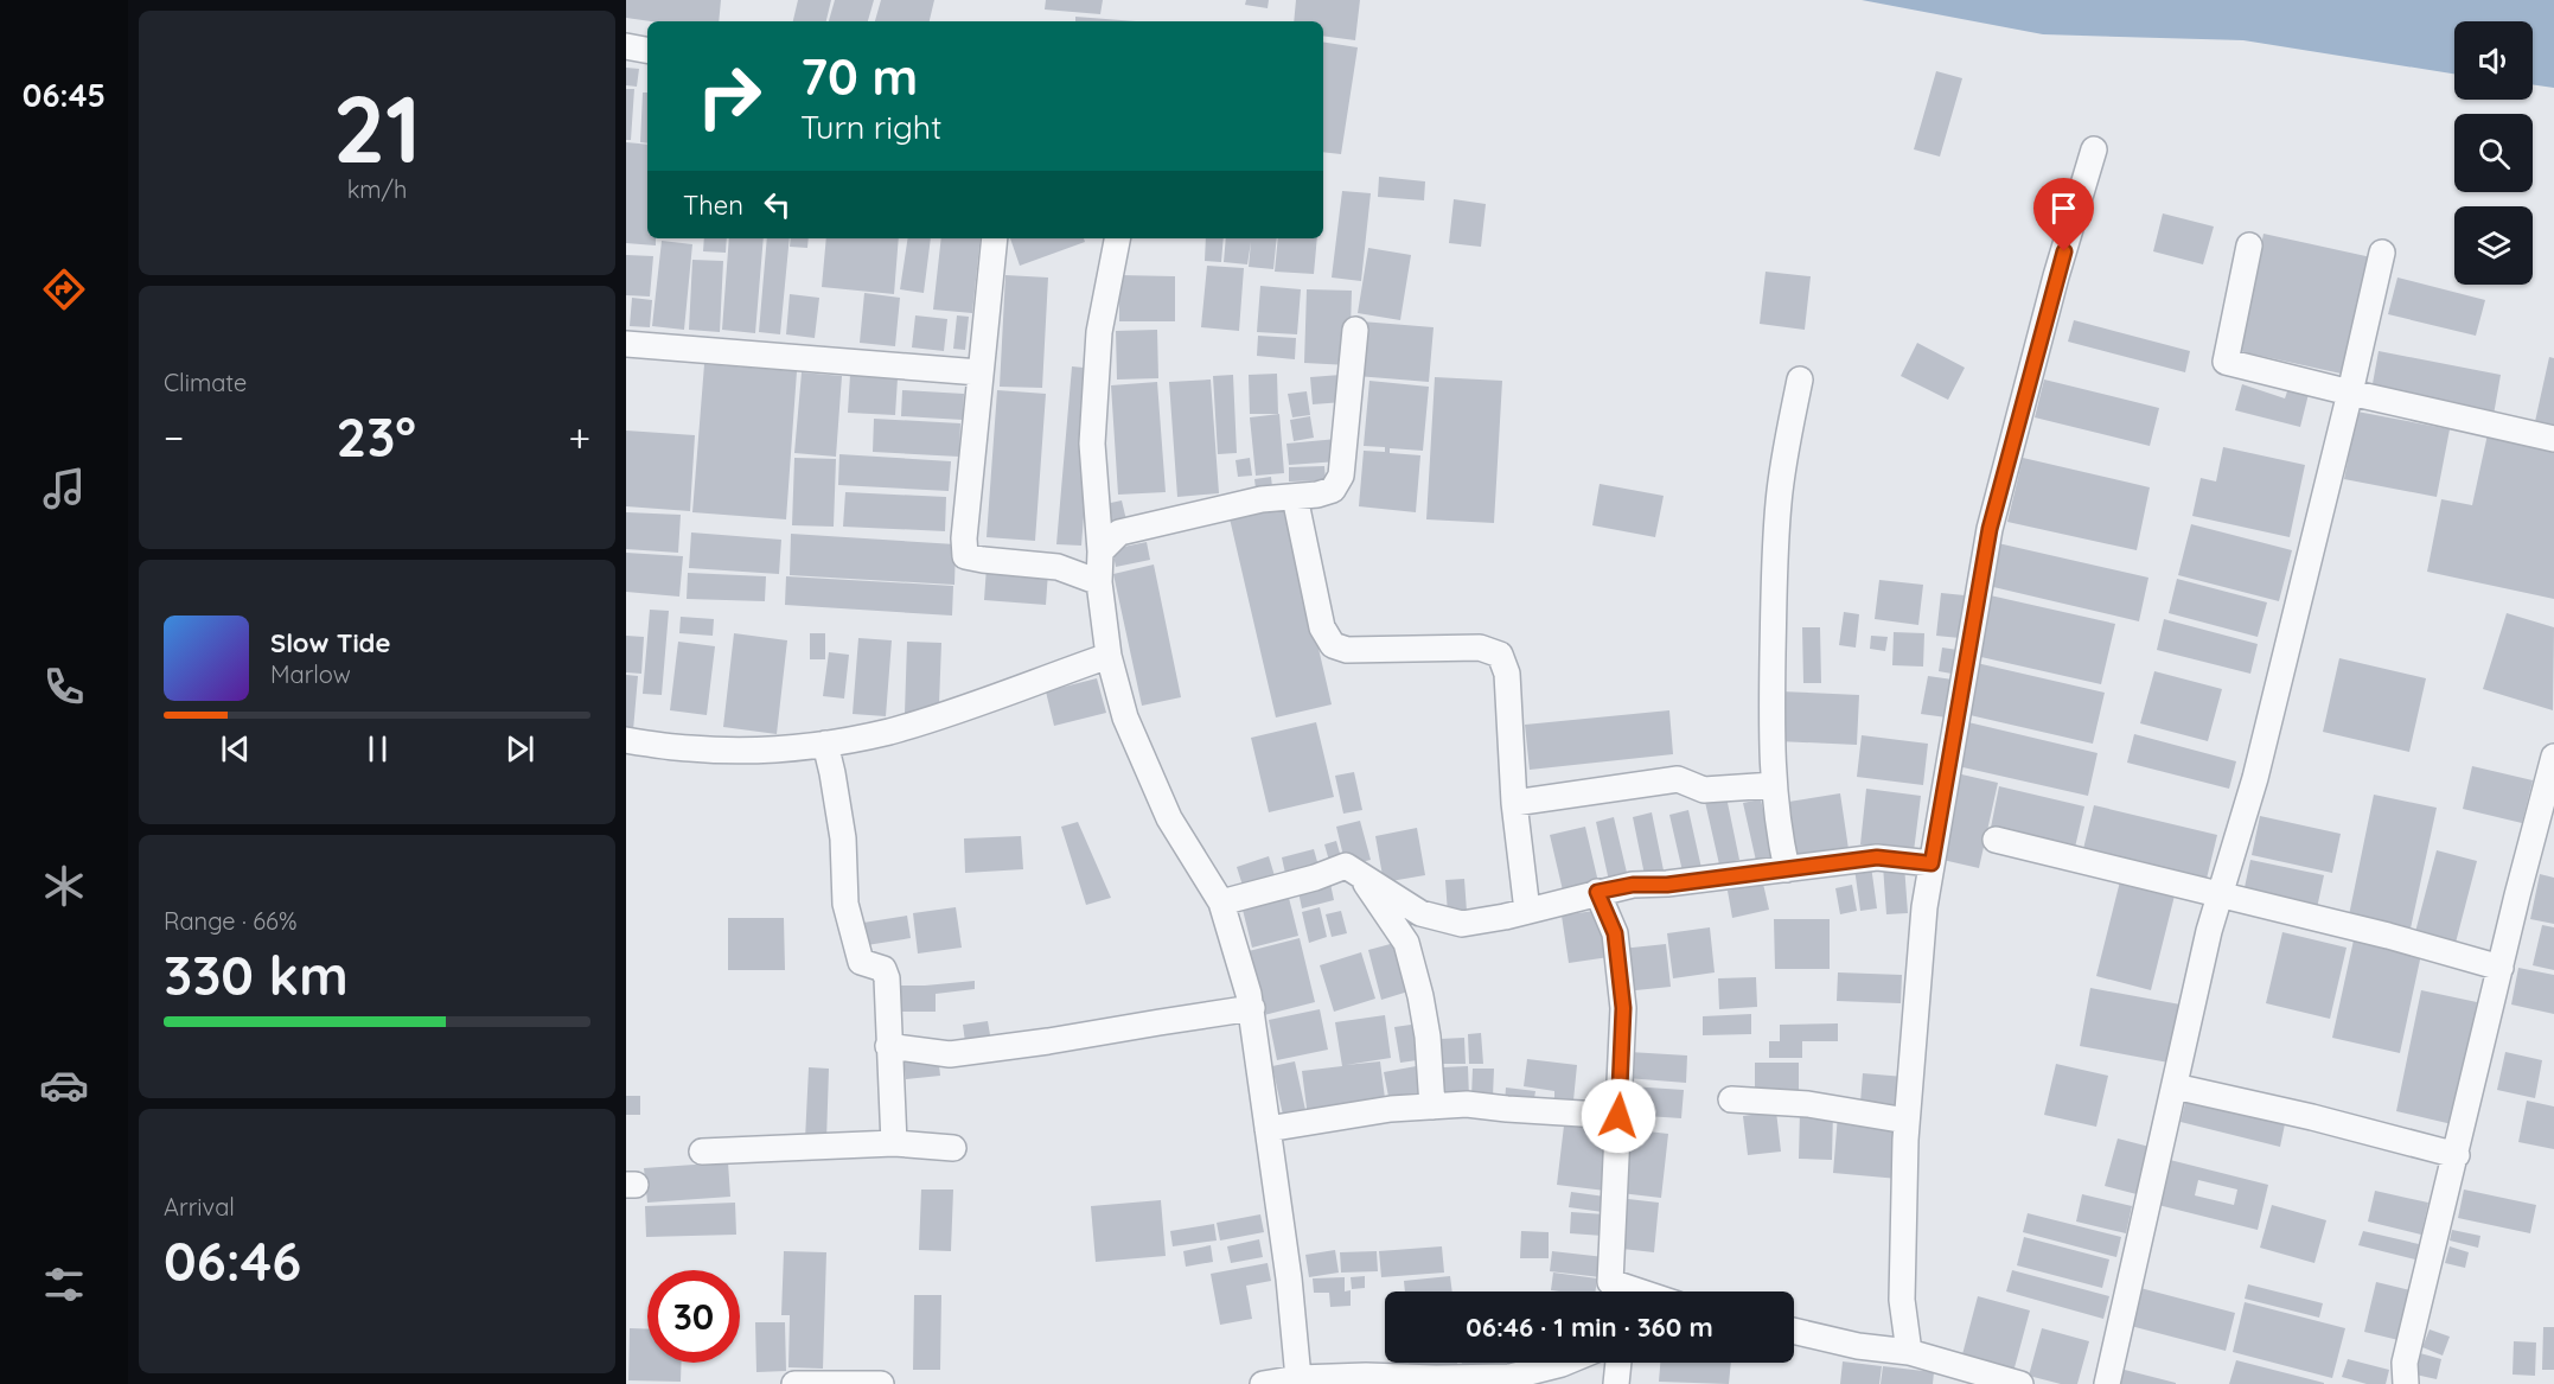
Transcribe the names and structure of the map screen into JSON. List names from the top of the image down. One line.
{"page":{"tabs":"06:45","tile":[["21","km/h"],"Climate",["Range · 66%","330 km"],["Arrival","06:46"]],"turn":["70 m","Turn right"],"then":"Then","heat":["−","23°","+"],"song":["Slow Tide","Marlow"],"limit":"30","trip":"06:46 · 1 min · 360 m"}}
